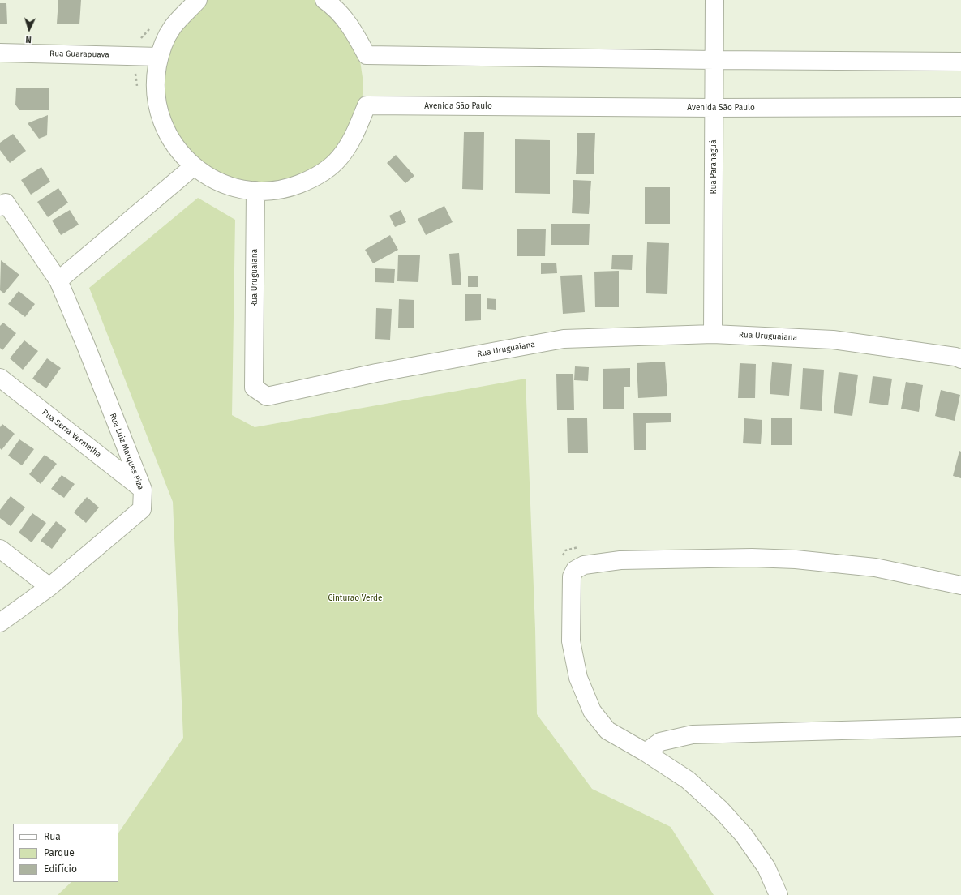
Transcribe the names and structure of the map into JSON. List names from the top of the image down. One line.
{"streets":{"street":["Rua Guarapuava","Avenida São Paulo","Rua Paranaguá","Rua Uruguaiana","Rua Serra Vermelha","Rua Luiz Marques Piza"]},"crossings":[["Rua Guarapuava","Avenida São Paulo"],["Avenida São Paulo","Rua Paranaguá"],["Avenida São Paulo","Rua Uruguaiana"],["Rua Paranaguá","Rua Uruguaiana"],["Rua Serra Vermelha","Rua Luiz Marques Piza"]],"parks":["Cinturao Verde"],"legend":["Rua","Parque","Edifício"],"north":"bottom"}
